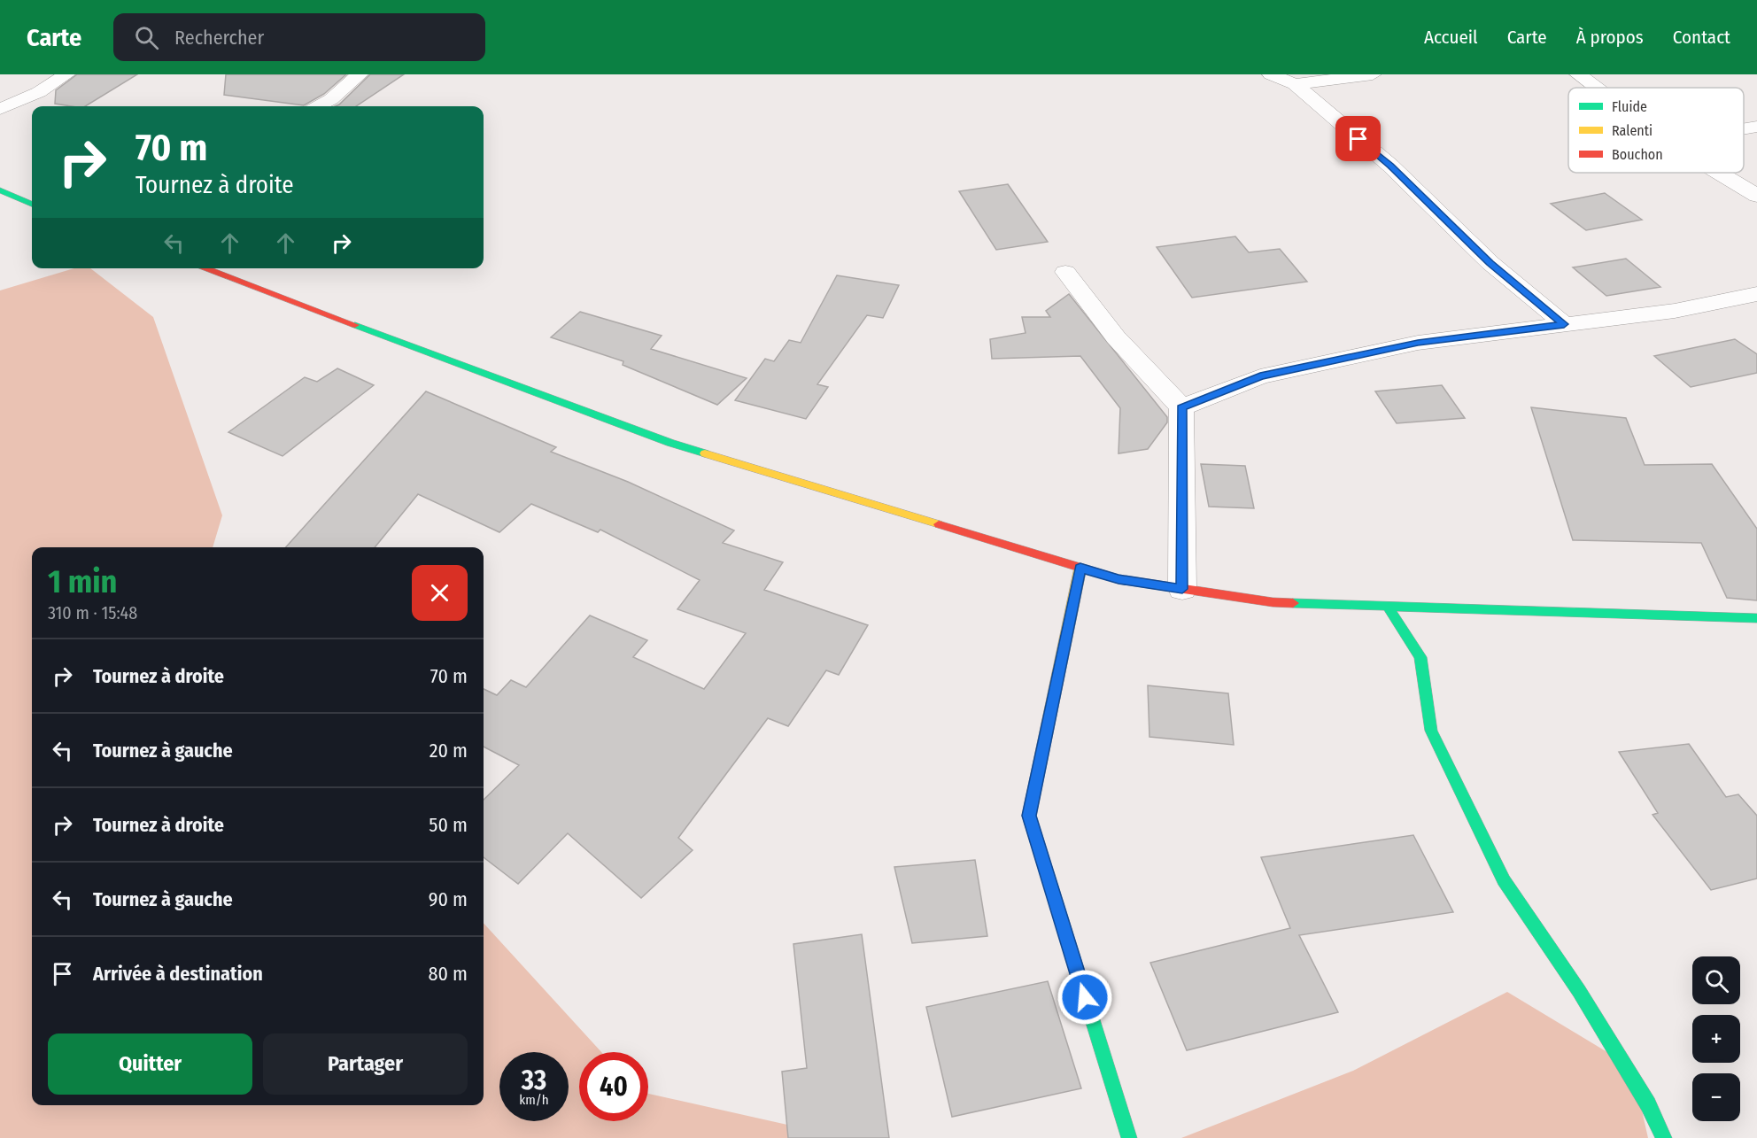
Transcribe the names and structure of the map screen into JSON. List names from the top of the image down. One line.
{"legend":["Fluide","Ralenti","Bouchon"],"page":{"header":"Carte","search":"Rechercher","nav":["Accueil","Carte","À propos","Contact"],"turn":["70 m","Tournez à droite"],"heading":["1 min","310 m · 15:48"],"list":[{"name":"Tournez à droite","value":"70 m"},{"name":"Tournez à gauche","value":"20 m"},{"name":"Tournez à droite","value":"50 m"},{"name":"Tournez à gauche","value":"90 m"},{"name":"Arrivée à destination","value":"80 m"}],"map_buttons":["+","−"],"buttons":["Quitter","Partager"],"speed":"33 km/h","limit":"40"}}
